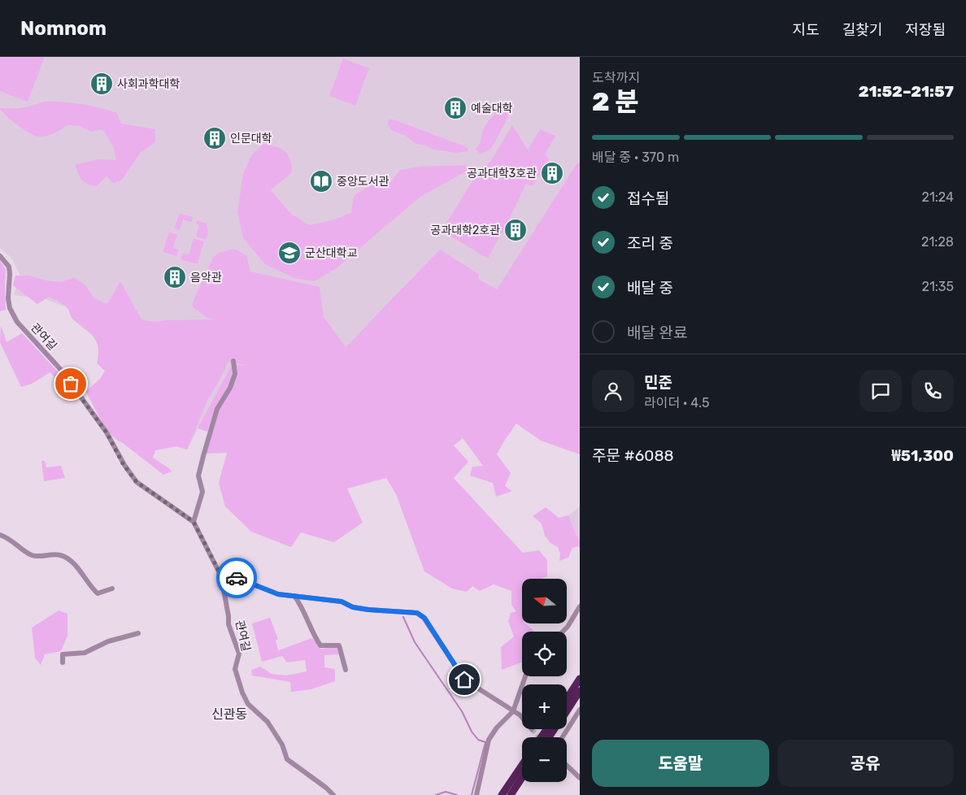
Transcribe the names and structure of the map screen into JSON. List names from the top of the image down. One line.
{"streets":{"street":["관여길"]},"districts":["신관동"],"places":{"building":["사회과학대학","예술대학","인문대학","공과대학3호관","공과대학2호관","음악관"],"library":["중앙도서관"],"school or university":["군산대학교"]},"north":"left","page":{"header":"Nomnom","nav":["지도","길찾기","저장됨"],"heading":["2 분","도착까지","21:52–21:57"],"panel":["민준","라이더 · 4.5","주문 #6088","₩51,300"],"bar":"배달 중 · 370 m","list":[["접수됨","21:24"],["조리 중","21:28"],["배달 중","21:35"],"배달 완료"],"map_buttons":["+","−"],"buttons":["도움말","공유"]}}
